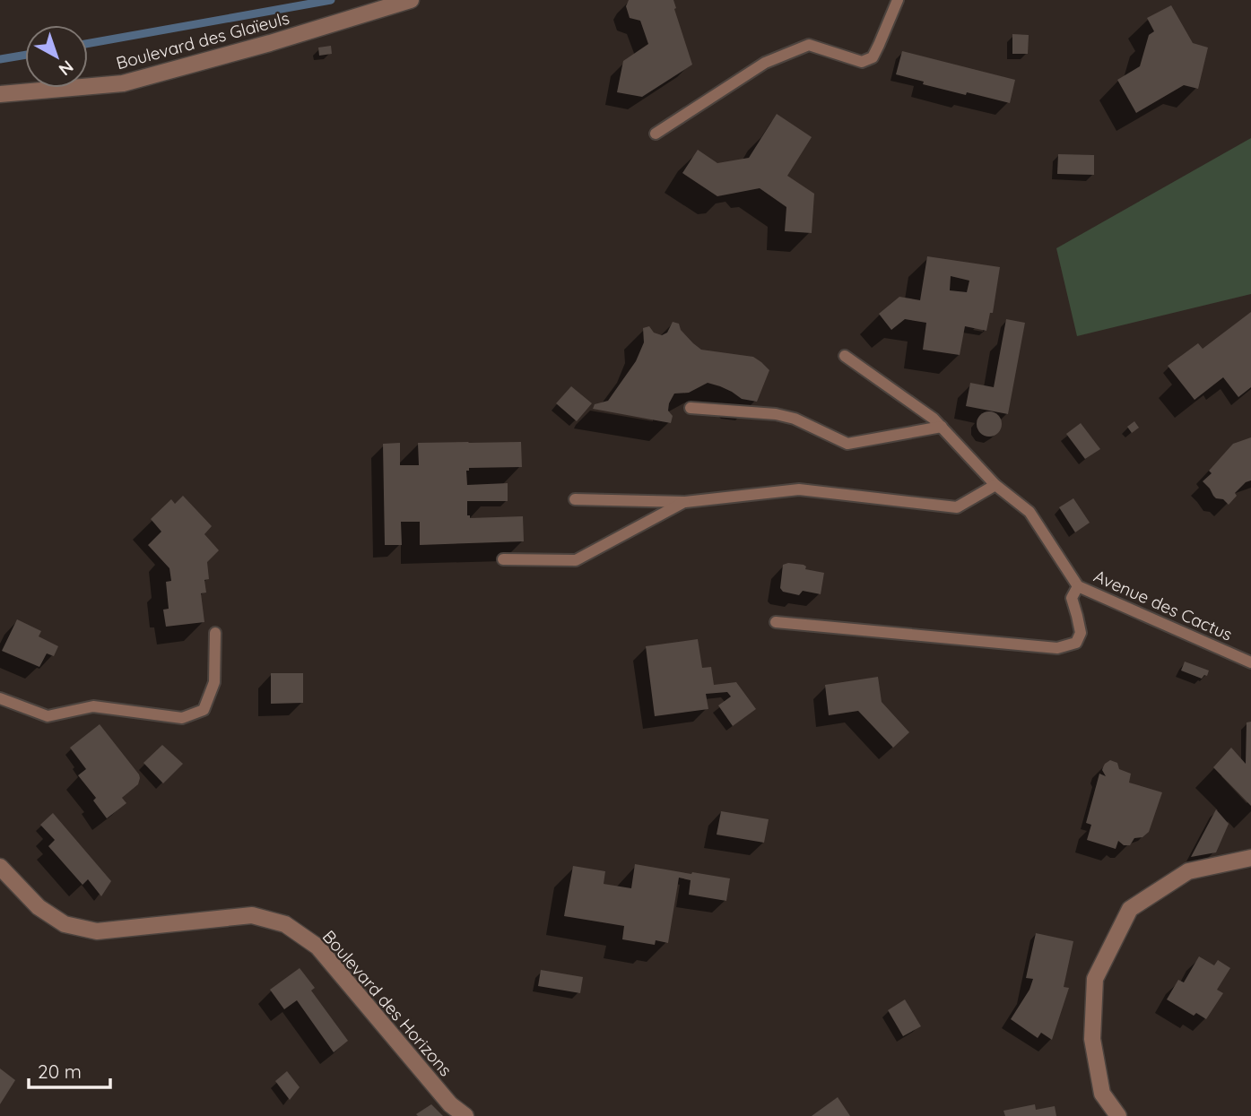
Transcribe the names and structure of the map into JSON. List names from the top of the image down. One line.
{"streets":{"street":["Boulevard des Glaïeuls","Boulevard des Horizons"],"lane":["Avenue des Cactus"]},"scale_bar":"20 m","north":"bottom right"}
